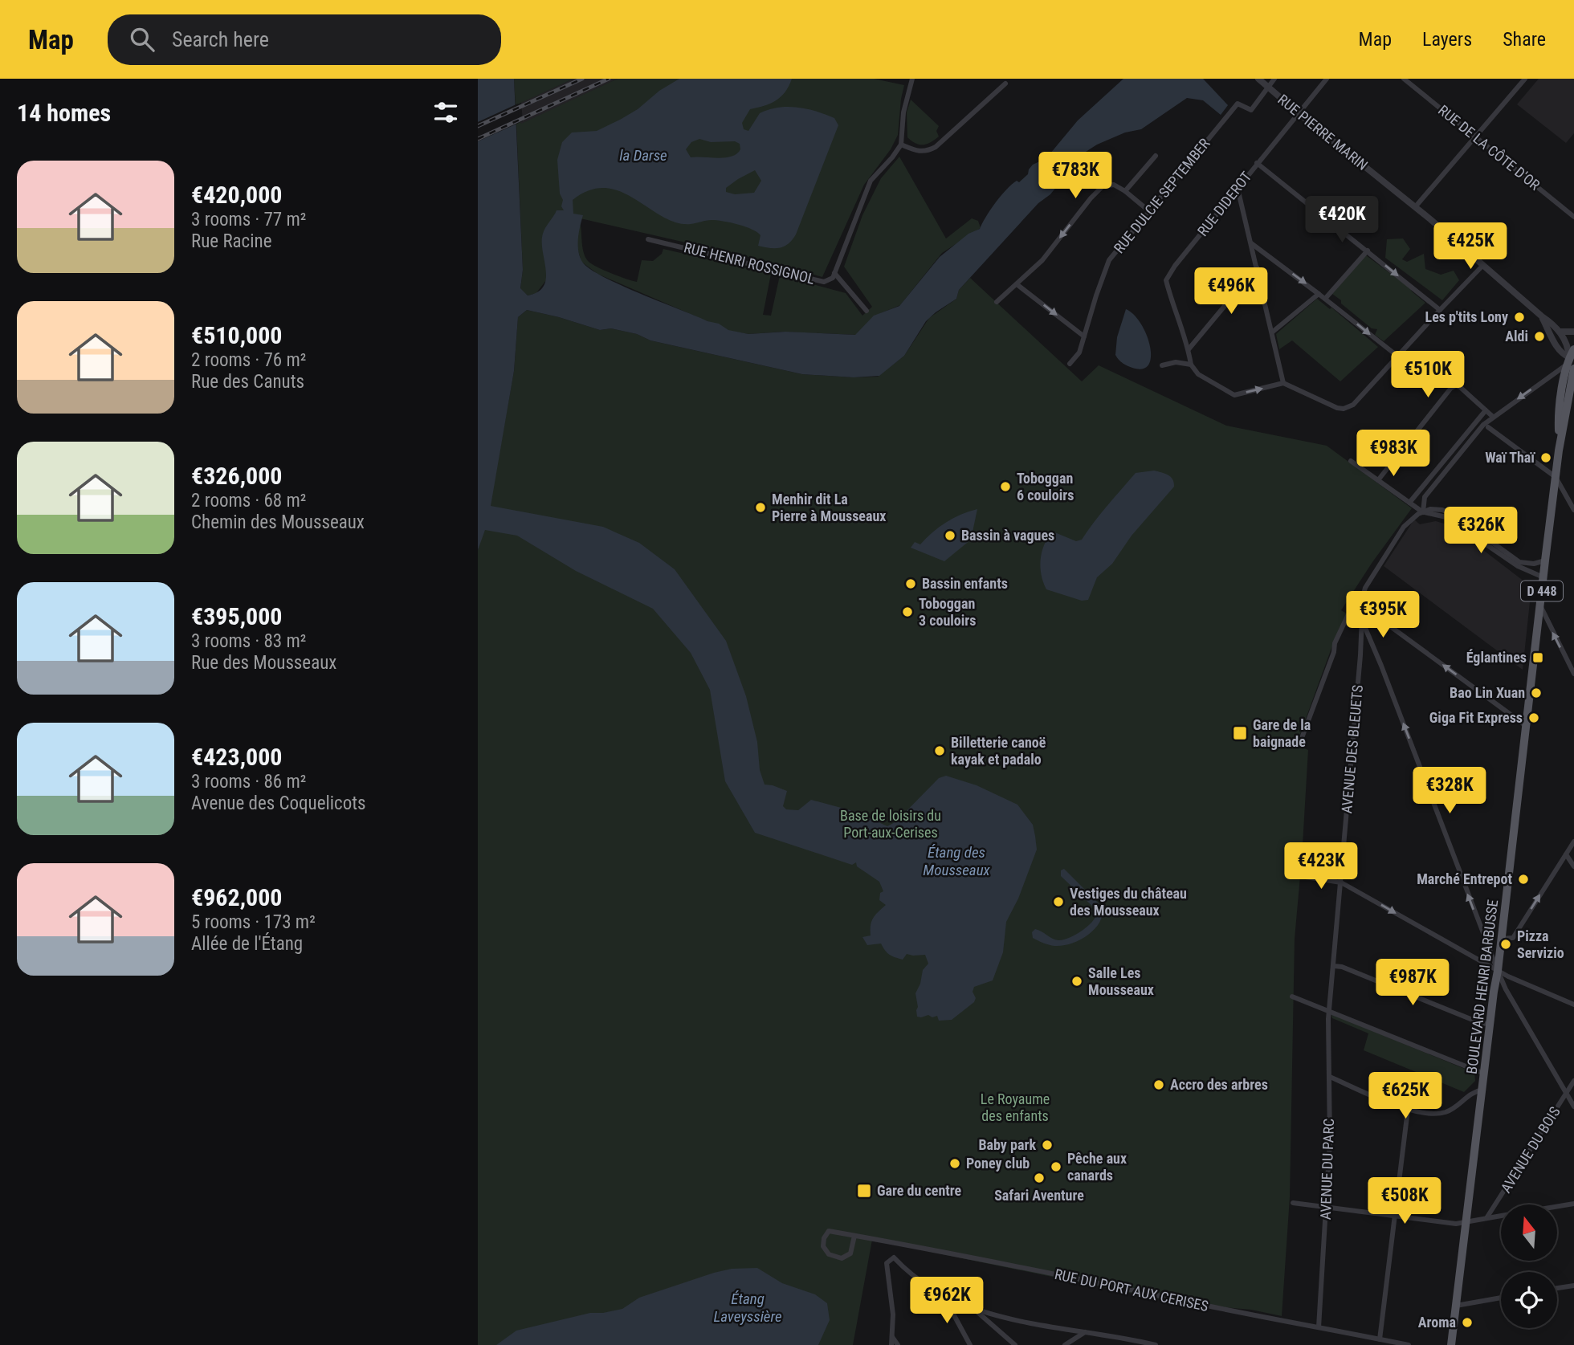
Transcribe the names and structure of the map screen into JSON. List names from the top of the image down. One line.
{"streets":{"main road":["D 448","BOULEVARD HENRI BARBUSSE"],"street":["RUE PIERRE MARIN","RUE DE LA CÔTE D'OR","RUE DULCIE SEPTEMBER","RUE DIDEROT","RUE HENRI ROSSIGNOL","AVENUE DES BLEUETS","AVENUE DU BOIS","AVENUE DU PARC","RUE DU PORT AUX CERISES"]},"crossings":[["RUE PIERRE MARIN","RUE DULCIE SEPTEMBER"],["RUE PIERRE MARIN","RUE DIDEROT"],["RUE PIERRE MARIN","D 448"],["D 448","BOULEVARD HENRI BARBUSSE"],["AVENUE DES BLEUETS","AVENUE DU PARC"],["AVENUE DU PARC","RUE DU PORT AUX CERISES"]],"water":["la Darse","Étang des Mousseaux","Étang Laveyssière"],"parks":["Base de loisirs du Port-aux-Cerises","Le Royaume des enfants"],"places":{"other":["Les p'tits Lony","Aldi","Waï Thaï","Toboggan 6 couloirs","Menhir dit La Pierre à Mousseaux","Bassin à vagues","Bassin enfants","Toboggan 3 couloirs","Bao Lin Xuan","Giga Fit Express","Billetterie canoë kayak et padalo","Marché Entrepot","Vestiges du château des Mousseaux","Pizza Servizio","Salle Les Mousseaux","Accro des arbres","Baby park","Poney club","Pêche aux canards","Safari Aventure","Aroma"],"transit":["Églantines","Gare de la baignade","Gare du centre"]},"north":"top","page":{"header":"Map","search":"Search here","nav":["Map","Layers","Share"],"heading":"14 homes","list":[{"name":"€420,000","note":"3 rooms · 77 m² · Rue Racine"},{"name":"€510,000","note":"2 rooms · 76 m² · Rue des Canuts"},{"name":"€326,000","note":"2 rooms · 68 m² · Chemin des Mousseaux"},{"name":"€395,000","note":"3 rooms · 83 m² · Rue des Mousseaux"},{"name":"€423,000","note":"3 rooms · 86 m² · Avenue des Coquelicots"},{"name":"€962,000","note":"5 rooms · 173 m² · Allée de l'Étang"}],"price":["€783K","€420K","€425K","€496K","€510K","€983K","€326K","€395K","€328K","€423K","€987K","€625K","€508K","€962K"]}}
